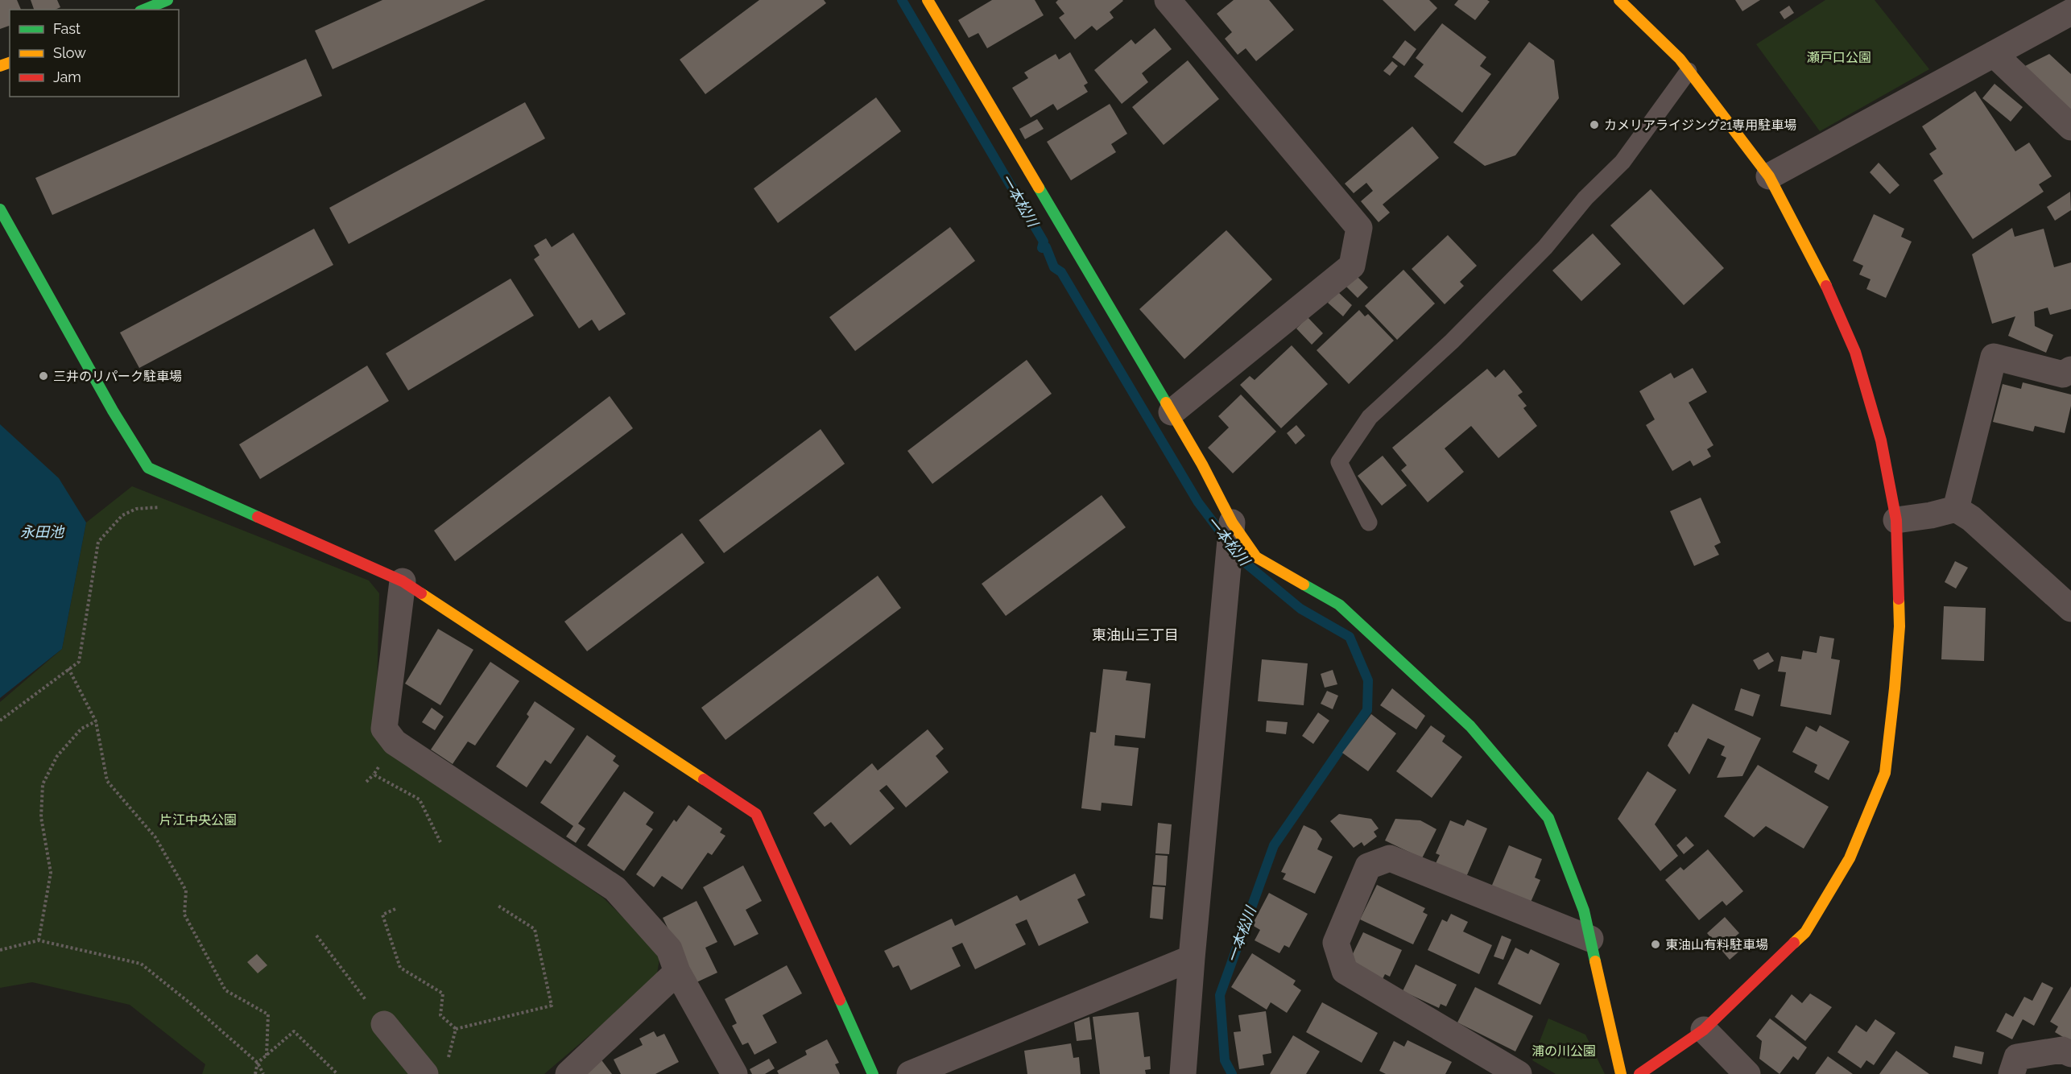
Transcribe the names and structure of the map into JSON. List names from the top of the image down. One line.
{"districts":["東油山三丁目"],"water":["一本松川","永田池"],"parks":["瀬戸口公園","片江中央公園","浦の川公園"],"places":["カメリアライジング21専用駐車場","三井のリパーク駐車場","東油山有料駐車場"],"legend":["Fast","Slow","Jam"]}
